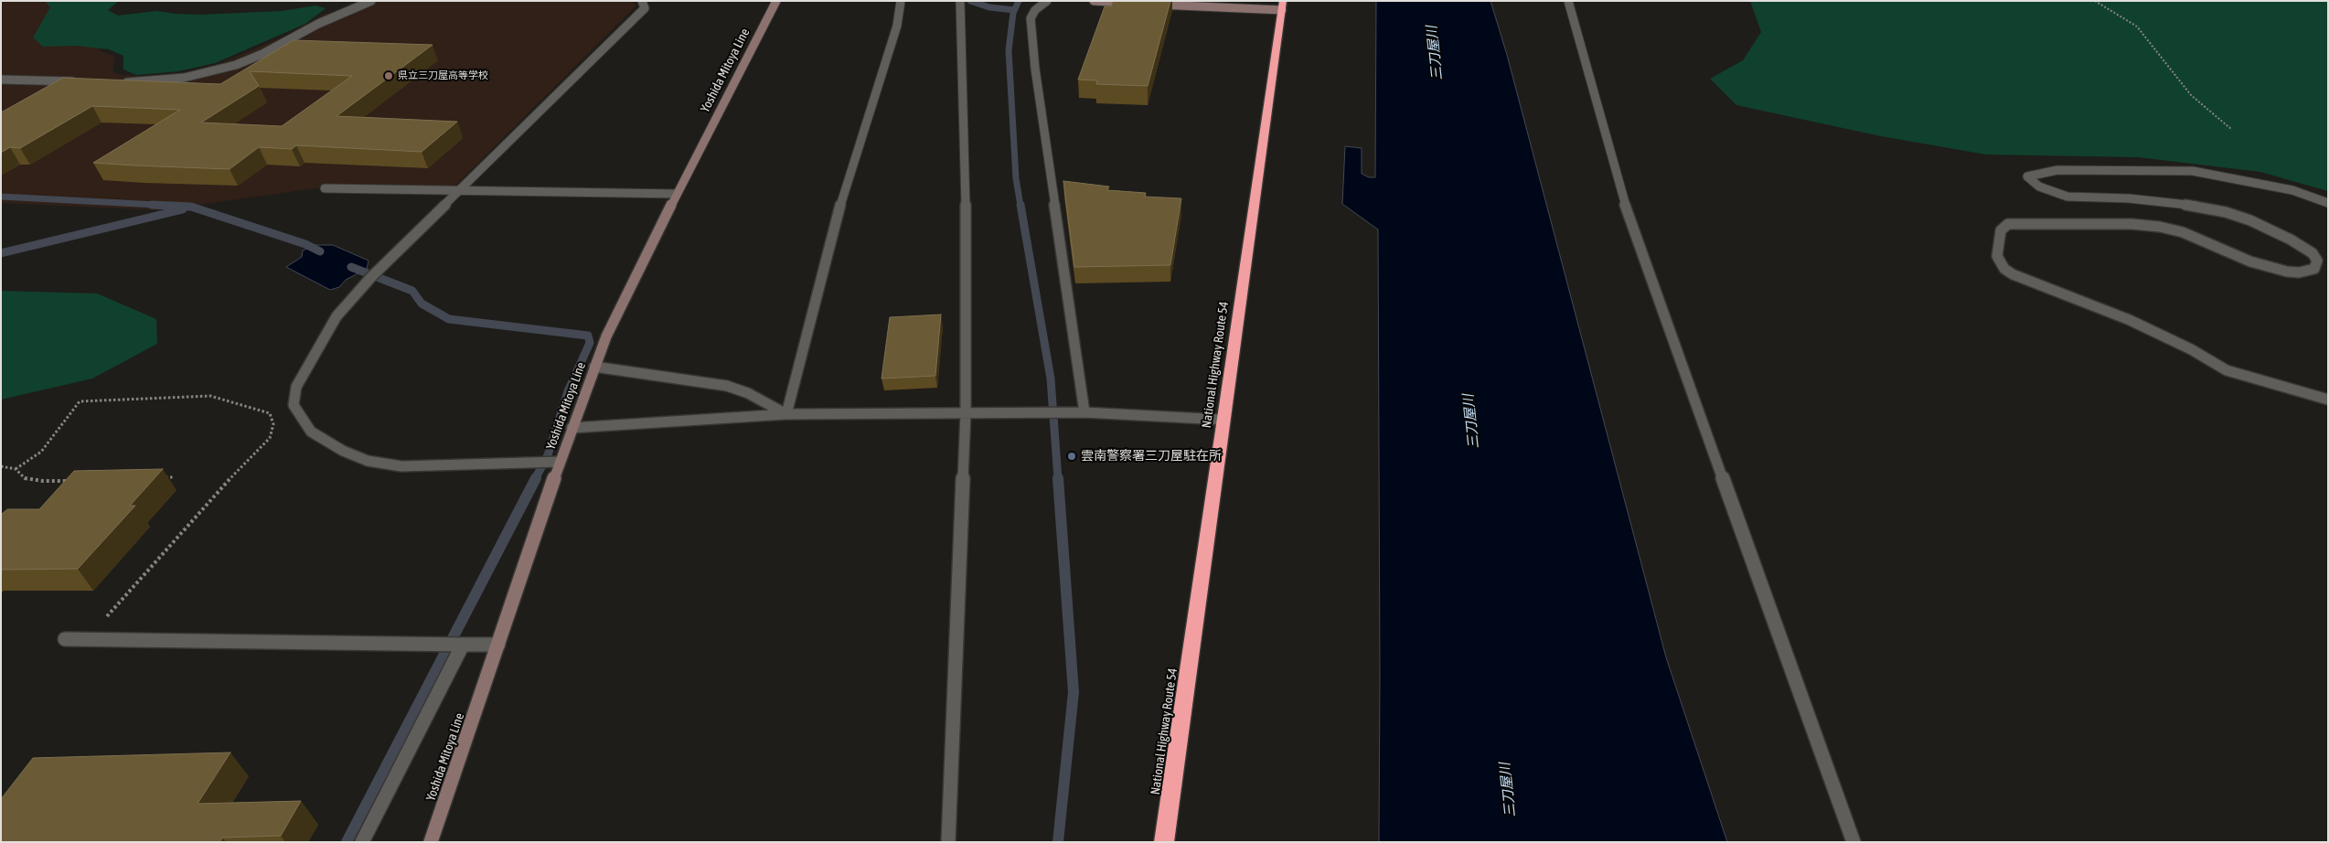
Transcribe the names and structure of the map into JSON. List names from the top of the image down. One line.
{"streets":{"highway":["National Highway Route 54"],"main road":["Yoshida Mitoya Line"]},"water":["三刀屋川"],"places":["県立三刀屋高等学校","雲南警察署三刀屋駐在所"]}
